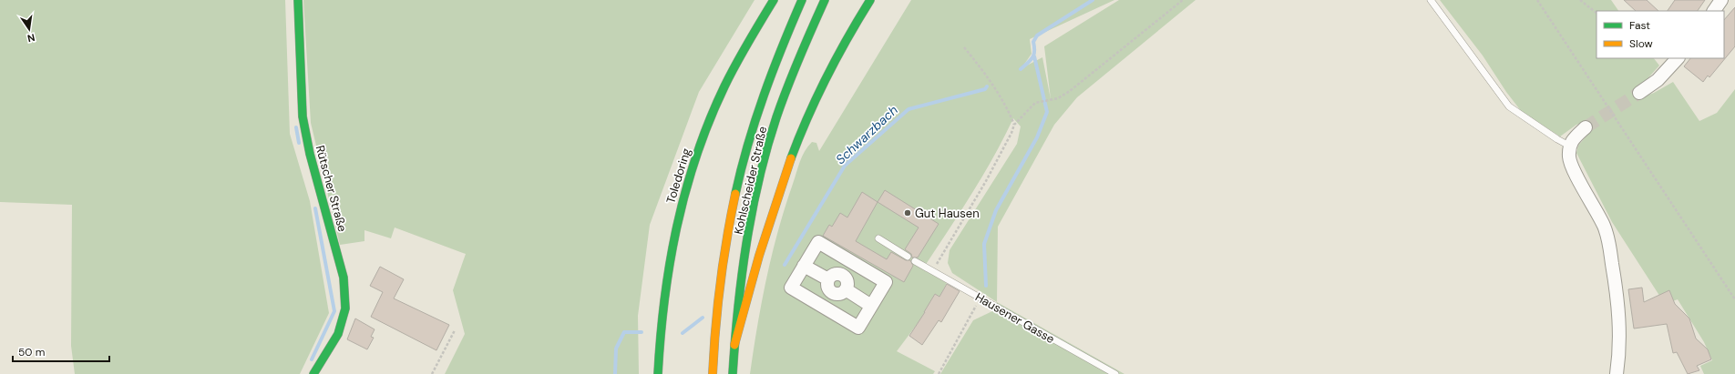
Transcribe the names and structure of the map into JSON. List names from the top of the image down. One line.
{"streets":{"main road":["Toledoring","Kohlscheider Straße","Rütscher Straße"],"lane":["Hausener Gasse"]},"water":["Schwarzbach"],"places":["Gut Hausen"],"legend":["Fast","Slow"],"scale_bar":"50 m","north":"bottom"}
